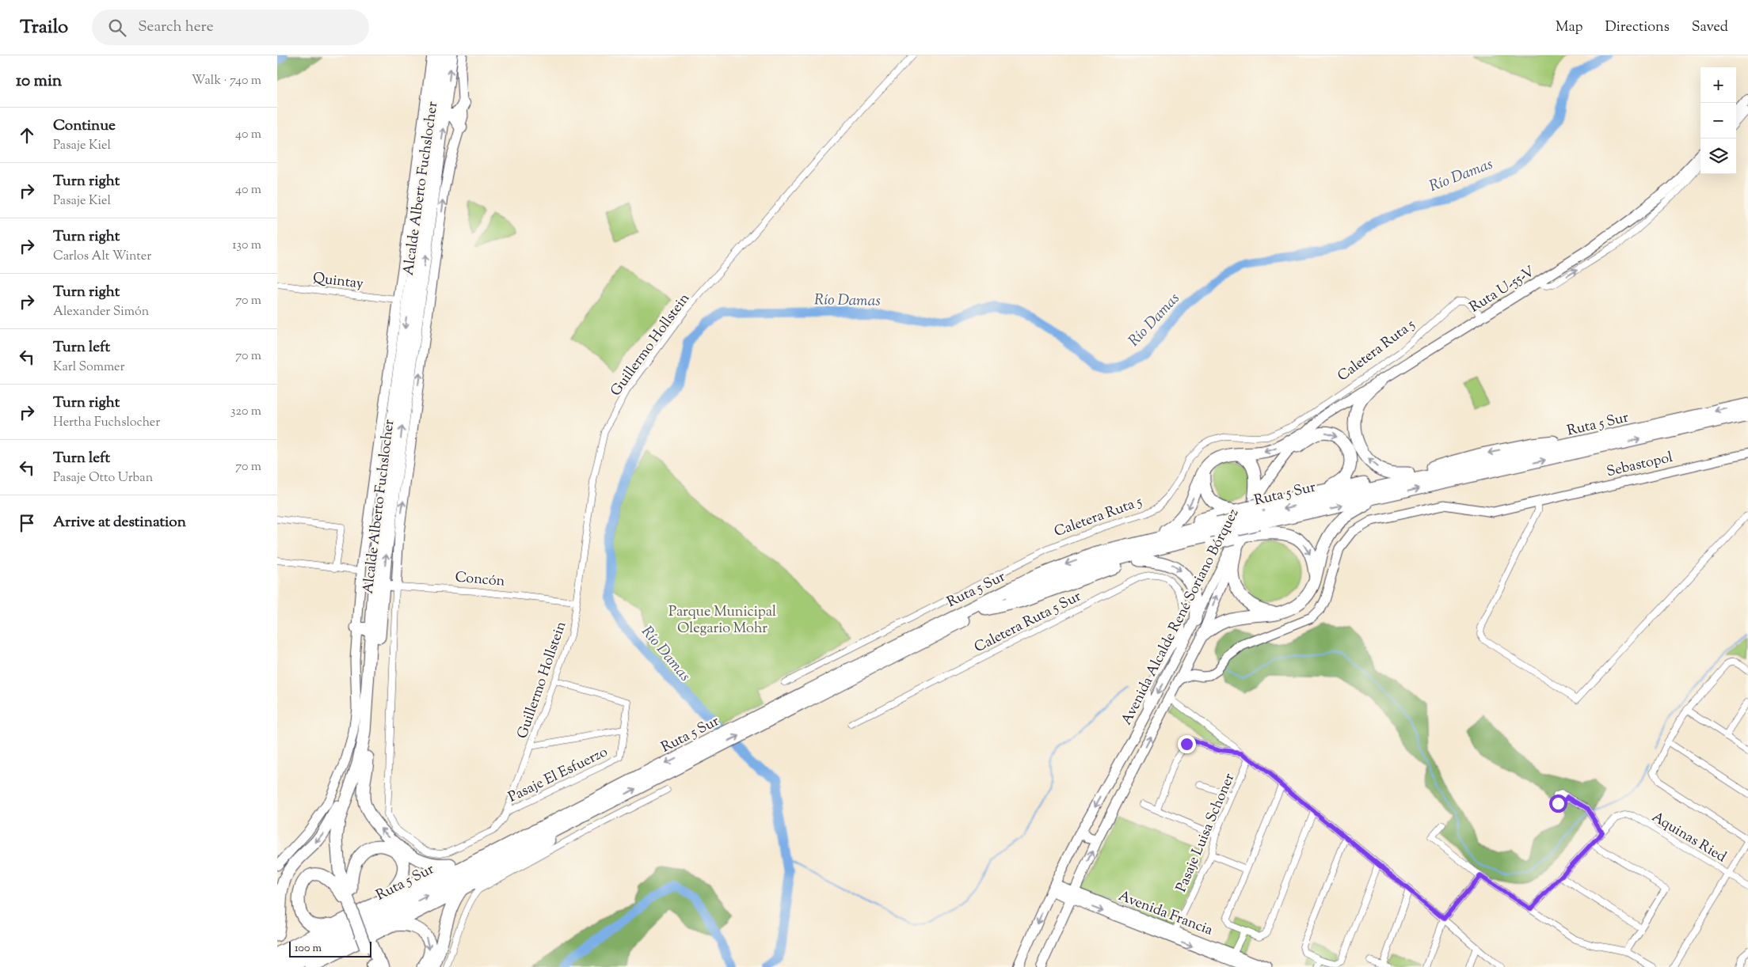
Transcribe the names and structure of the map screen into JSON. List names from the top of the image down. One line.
{"streets":{"highway":["Alcalde Alberto Fuchslocher","Ruta 5 Sur"],"main road":["Ruta U-55-V","Avenida Alcalde René Soriano Bórquez"],"street":["Quintay","Guillermo Hollstein","Caletera Ruta 5","Sebastopol","Concón","Caletera Ruta 5 Sur","Pasaje El Esfuerzo","Pasaje Luisa Schoner","Aquinas Ried","Avenida Francia"]},"crossings":[["Alcalde Alberto Fuchslocher","Quintay"],["Alcalde Alberto Fuchslocher","Guillermo Hollstein"],["Alcalde Alberto Fuchslocher","Concón"],["Ruta U-55-V","Caletera Ruta 5"],["Ruta U-55-V","Avenida Alcalde René Soriano Bórquez"],["Guillermo Hollstein","Concón"],["Guillermo Hollstein","Pasaje El Esfuerzo"],["Ruta 5 Sur","Avenida Alcalde René Soriano Bórquez"],["Avenida Alcalde René Soriano Bórquez","Caletera Ruta 5 Sur"],["Avenida Alcalde René Soriano Bórquez","Avenida Francia"],["Pasaje Luisa Schoner","Avenida Francia"]],"water":["Río Damas"],"parks":["Parque Municipal Olegario Mohr"],"scale_bar":"100 m","page":{"header":"Trailo","search":"Search here","nav":["Map","Directions","Saved"],"heading":["10 min","Walk · 740 m"],"map_buttons":["+","−"],"list":[["Continue","Pasaje Kiel","40 m"],["Turn right","Pasaje Kiel","40 m"],["Turn right","Carlos Alt Winter","130 m"],["Turn right","Alexander Simón","70 m"],["Turn left","Karl Sommer","70 m"],["Turn right","Hertha Fuchslocher","320 m"],["Turn left","Pasaje Otto Urban","70 m"],"Arrive at destination"],"scale":"100 m"}}
